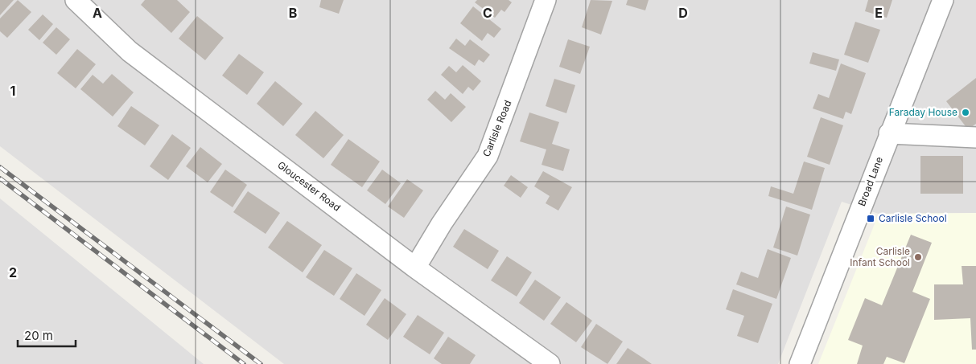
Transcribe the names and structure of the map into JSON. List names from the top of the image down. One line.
{"streets":{"street":["Carlisle Road","Broad Lane","Gloucester Road"]},"crossings":[["Carlisle Road","Gloucester Road"]],"places":{"other":["Faraday House","Carlisle Infant School"],"transit":["Carlisle School"]},"scale_bar":"20 m","grid":{"columns":["A","B","C","D","E"],"rows":["1","2"]}}
